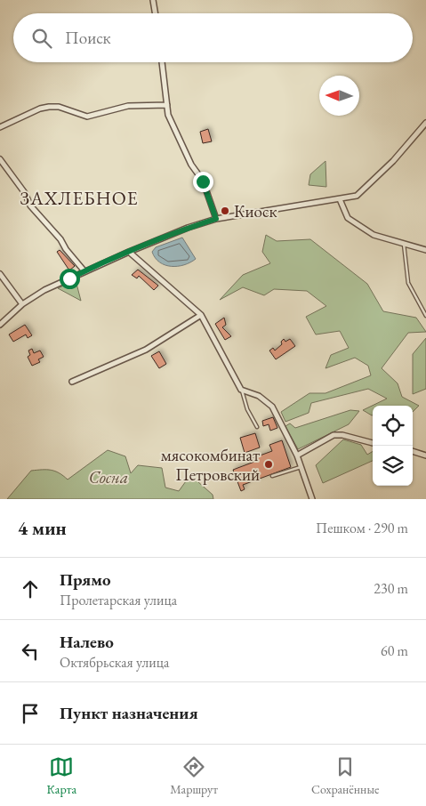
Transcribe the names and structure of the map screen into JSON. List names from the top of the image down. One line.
{"districts":["ЗАХЛЕБНОЕ"],"parks":["Сосна"],"places":["Киоск","мясокомбинат Петровский"],"north":"left","page":{"search":"Поиск","heading":["4 мин","Пешком · 290 m"],"list":[["Прямо","Пролетарская улица","230 m"],["Налево","Октябрьская улица","60 m"],"Пункт назначения"],"nav":["Карта","Маршрут","Сохранённые"]}}
